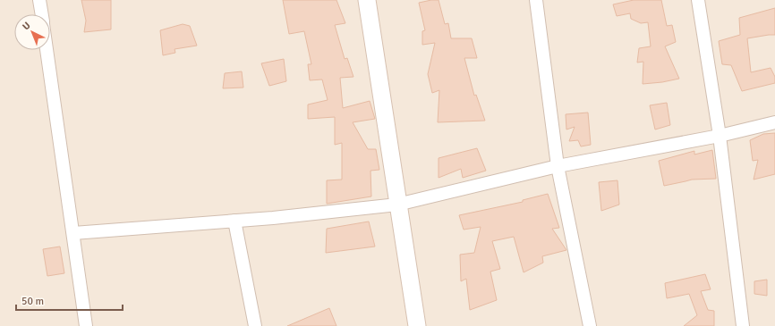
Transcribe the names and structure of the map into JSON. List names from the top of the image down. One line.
{"scale_bar":"50 m","north":"top left"}
